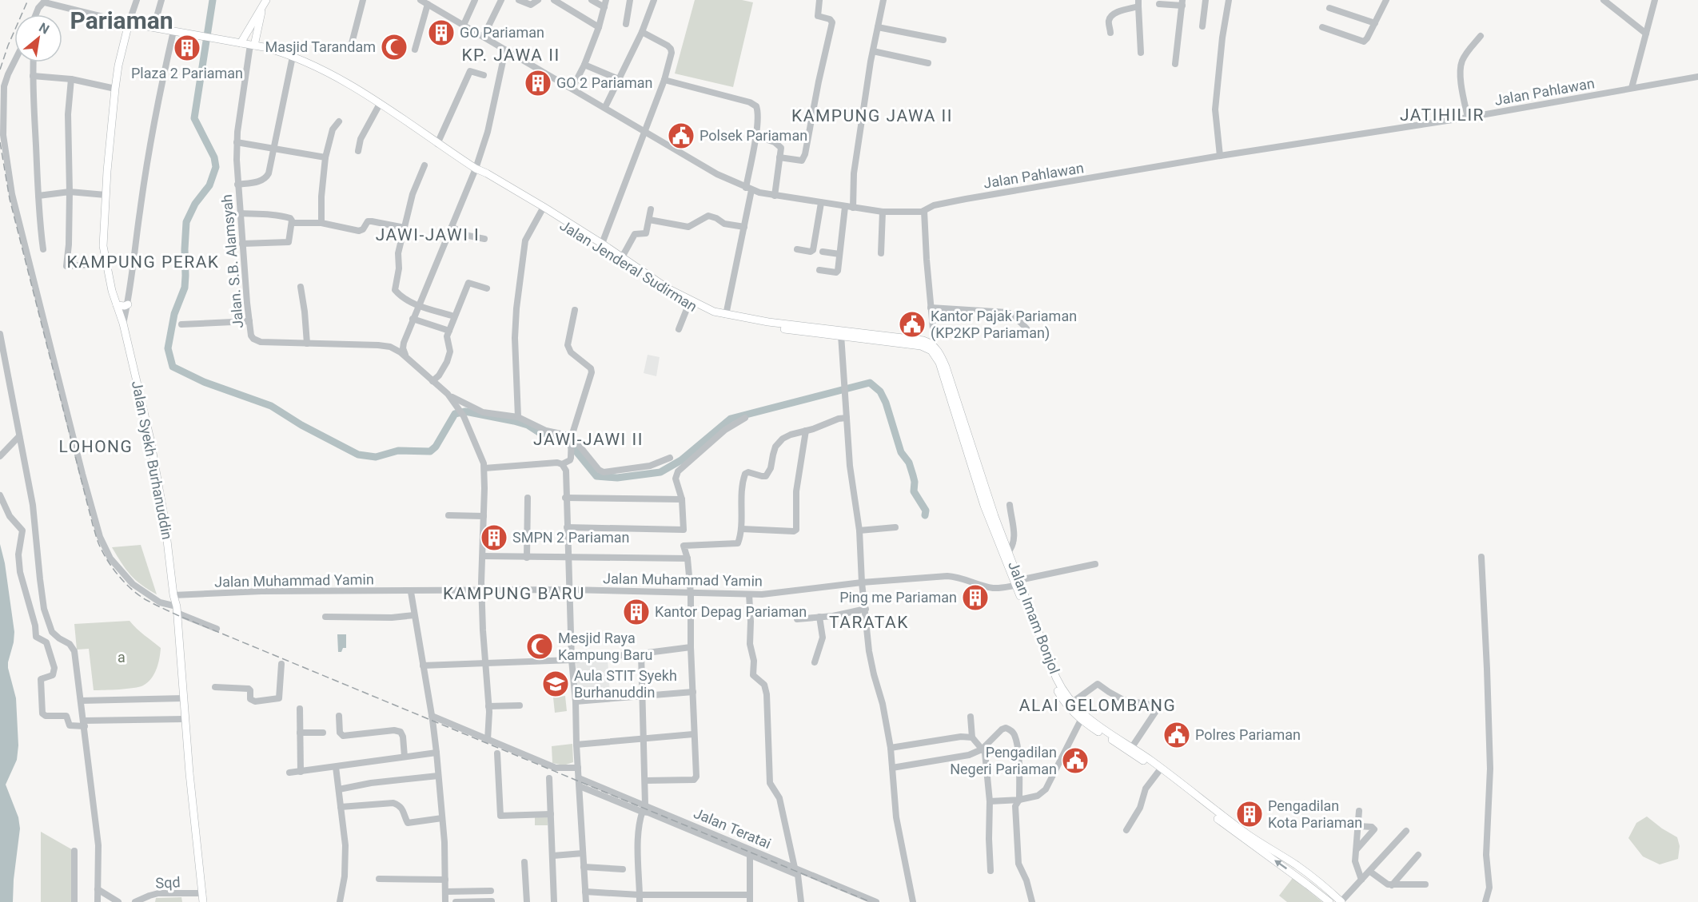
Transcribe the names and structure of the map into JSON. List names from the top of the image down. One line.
{"streets":{"main road":["Jalan Jenderal Sudirman","Jalan Syekh Burhanuddin","Jalan Imam Bonjol"],"street":["Jalan Pahlawan","Jalan. S.B. Alamsyah","Jalan Muhammad Yamin","Jalan Teratai","Sqd"]},"crossings":[["Jalan. S.B. Alamsyah","Jalan Jenderal Sudirman"],["Jalan Jenderal Sudirman","Jalan Syekh Burhanuddin"],["Jalan Jenderal Sudirman","Jalan Imam Bonjol"],["Jalan Syekh Burhanuddin","Jalan Muhammad Yamin"],["Jalan Syekh Burhanuddin","Sqd"],["Jalan Muhammad Yamin","Jalan Imam Bonjol"]],"districts":["Pariaman","KP. JAWA II","JATIHILIR","KAMPUNG JAWA II","JAWI-JAWI I","KAMPUNG PERAK","JAWI-JAWI II","LOHONG","KAMPUNG BARU","TARATAK","ALAI GELOMBANG"],"parks":["a"],"places":{"building":["GO Pariaman","Plaza 2 Pariaman","GO 2 Pariaman","SMPN 2 Pariaman","Ping me Pariaman","Kantor Depag Pariaman","Pengadilan Kota Pariaman"],"mosque":["Masjid Tarandam","Mesjid Raya Kampung Baru"],"public building":["Polsek Pariaman","Kantor Pajak Pariaman (KP2KP Pariaman)","Polres Pariaman","Pengadilan Negeri Pariaman"],"school or university":["Aula STIT Syekh Burhanuddin"]},"north":"top right"}
